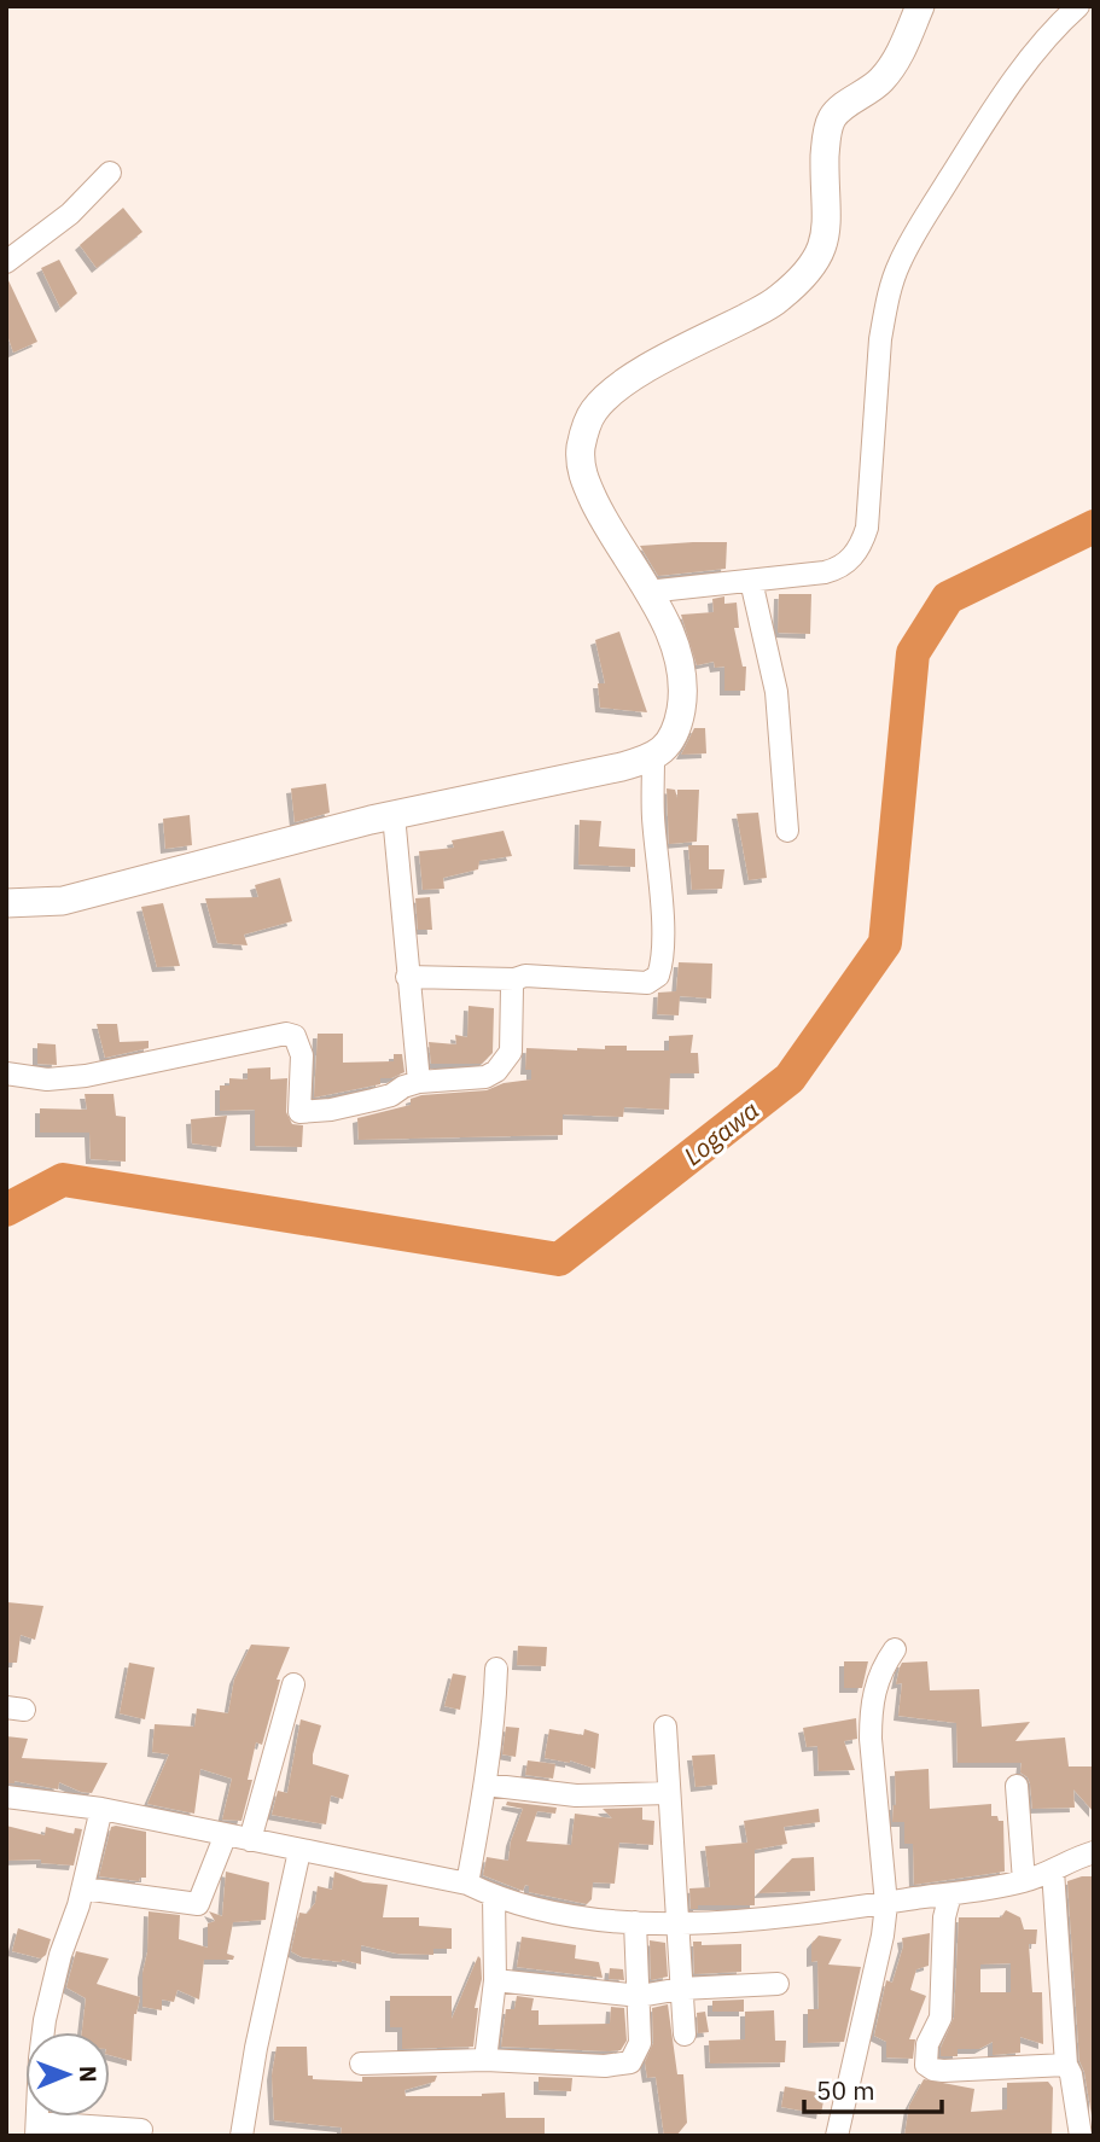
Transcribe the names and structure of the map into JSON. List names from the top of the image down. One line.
{"water":["Logawa"],"scale_bar":"50 m","north":"right"}
